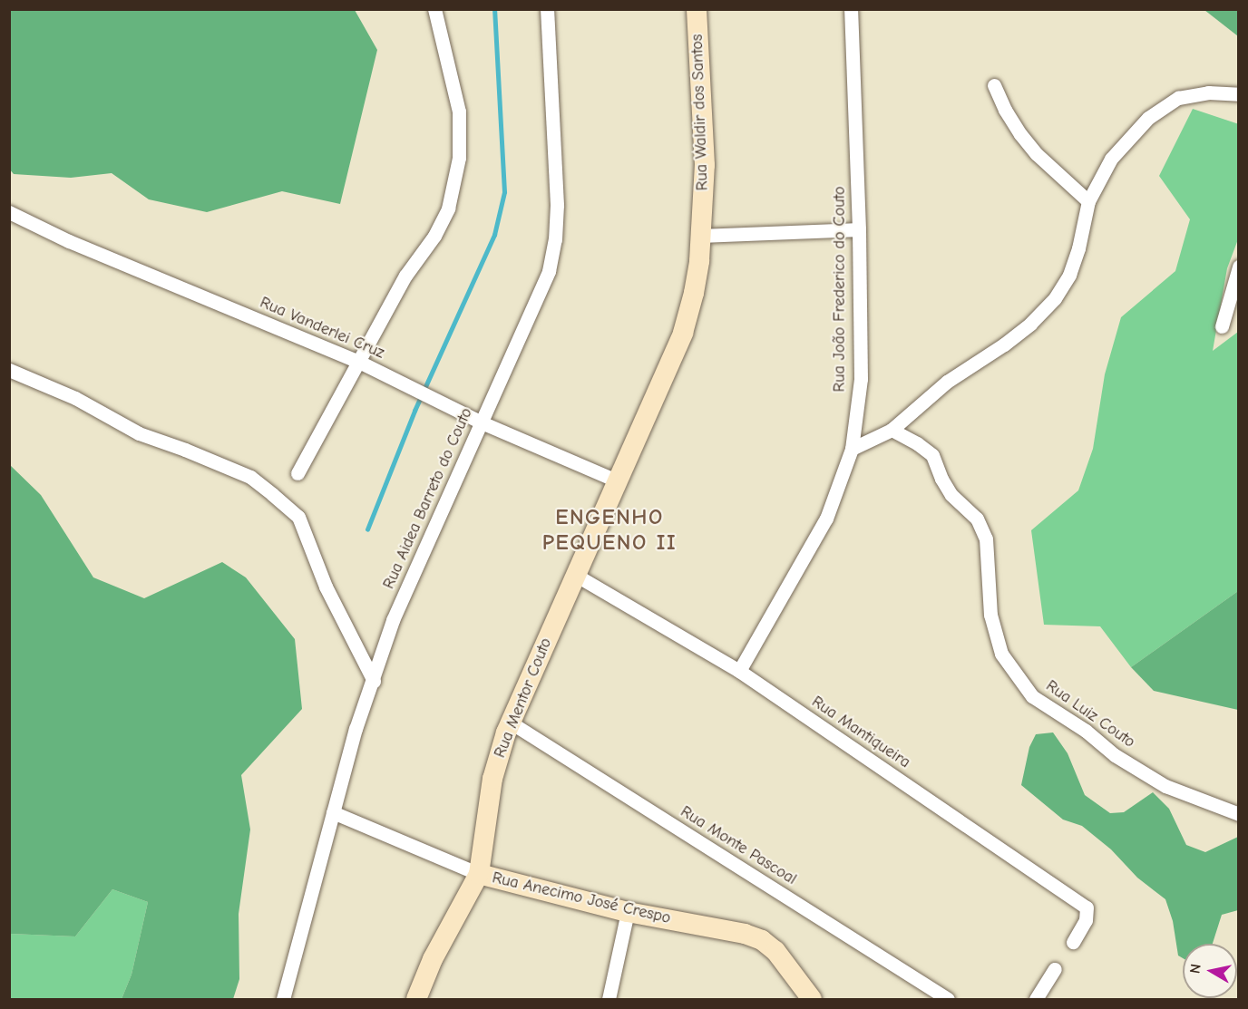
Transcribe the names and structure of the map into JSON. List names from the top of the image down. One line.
{"streets":{"street":["Rua Waldir dos Santos","Rua João Frederico do Couto","Rua Vanderlei Cruz","Rua Aidea Barreto do Couto","Rua Mentor Couto","Rua Luiz Couto","Rua Mantiqueira","Rua Monte Pascoal","Rua Anecimo José Crespo"]},"crossings":[["Rua Waldir dos Santos","Rua Mentor Couto"],["Rua João Frederico do Couto","Rua Mantiqueira"],["Rua Vanderlei Cruz","Rua Aidea Barreto do Couto"],["Rua Vanderlei Cruz","Rua Mentor Couto"],["Rua Aidea Barreto do Couto","Rua Anecimo José Crespo"],["Rua Mentor Couto","Rua Mantiqueira"],["Rua Mentor Couto","Rua Monte Pascoal"],["Rua Mentor Couto","Rua Anecimo José Crespo"]],"districts":["ENGENHO PEQUENO II"],"north":"left"}
